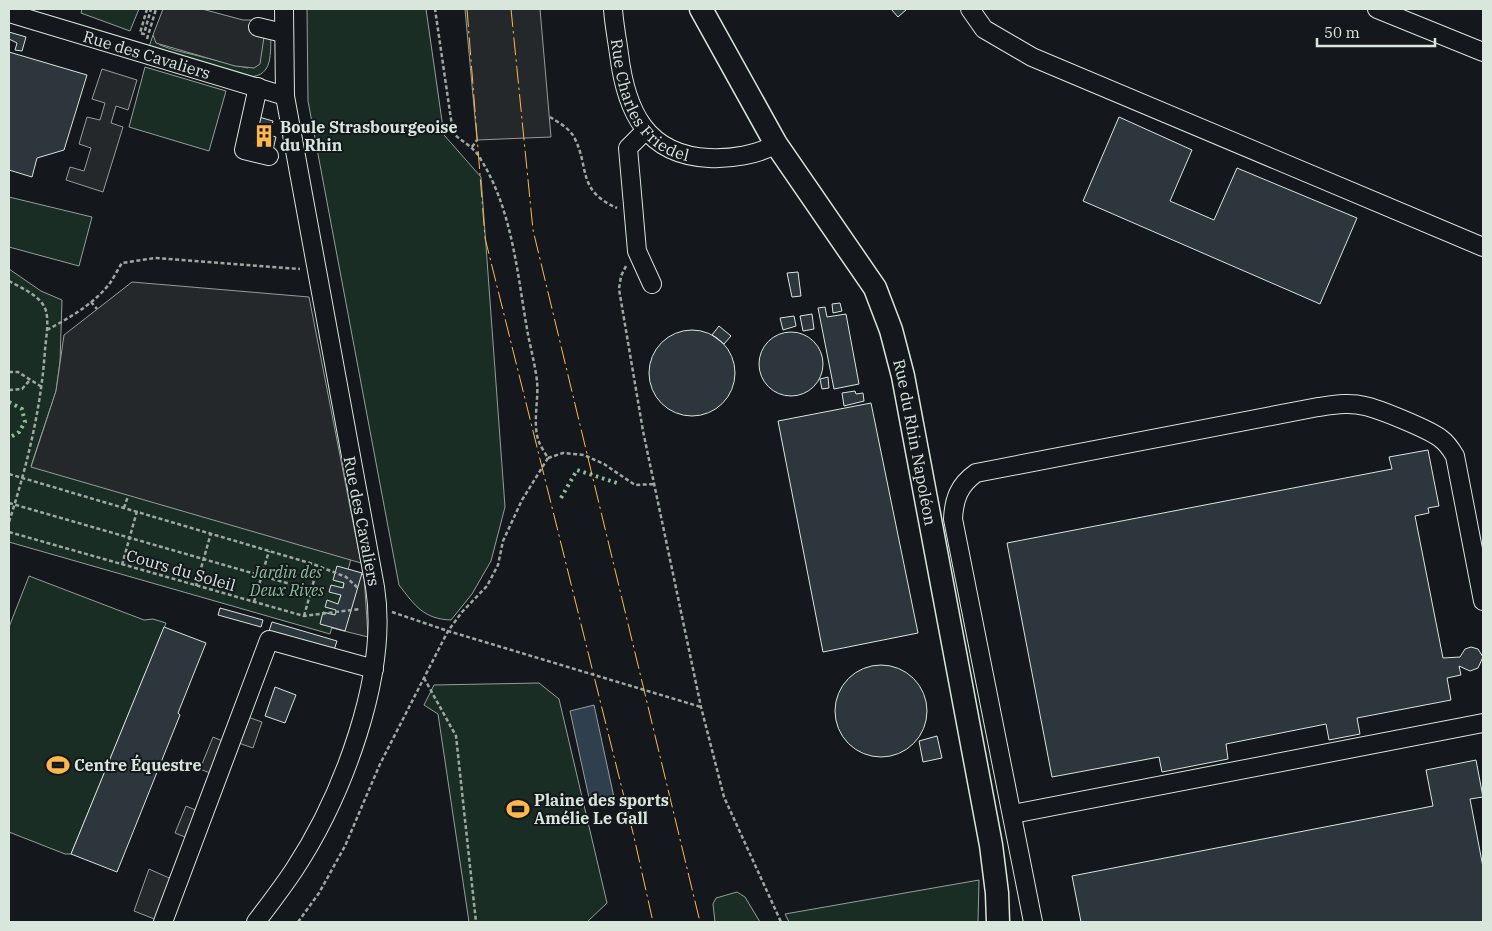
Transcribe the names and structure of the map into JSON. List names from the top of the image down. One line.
{"streets":{"main road":["Rue du Rhin Napoléon"],"street":["Rue des Cavaliers","Rue Charles Friedel"],"path":["Cours du Soleil"]},"crossings":[["Rue des Cavaliers","Cours du Soleil"],["Rue Charles Friedel","Rue du Rhin Napoléon"]],"parks":["Jardin des Deux Rives"],"places":{"building":["Boule Strasbourgeoise du Rhin"],"sports":["Centre Équestre","Plaine des sports Amélie Le Gall"]},"scale_bar":"50 m"}
